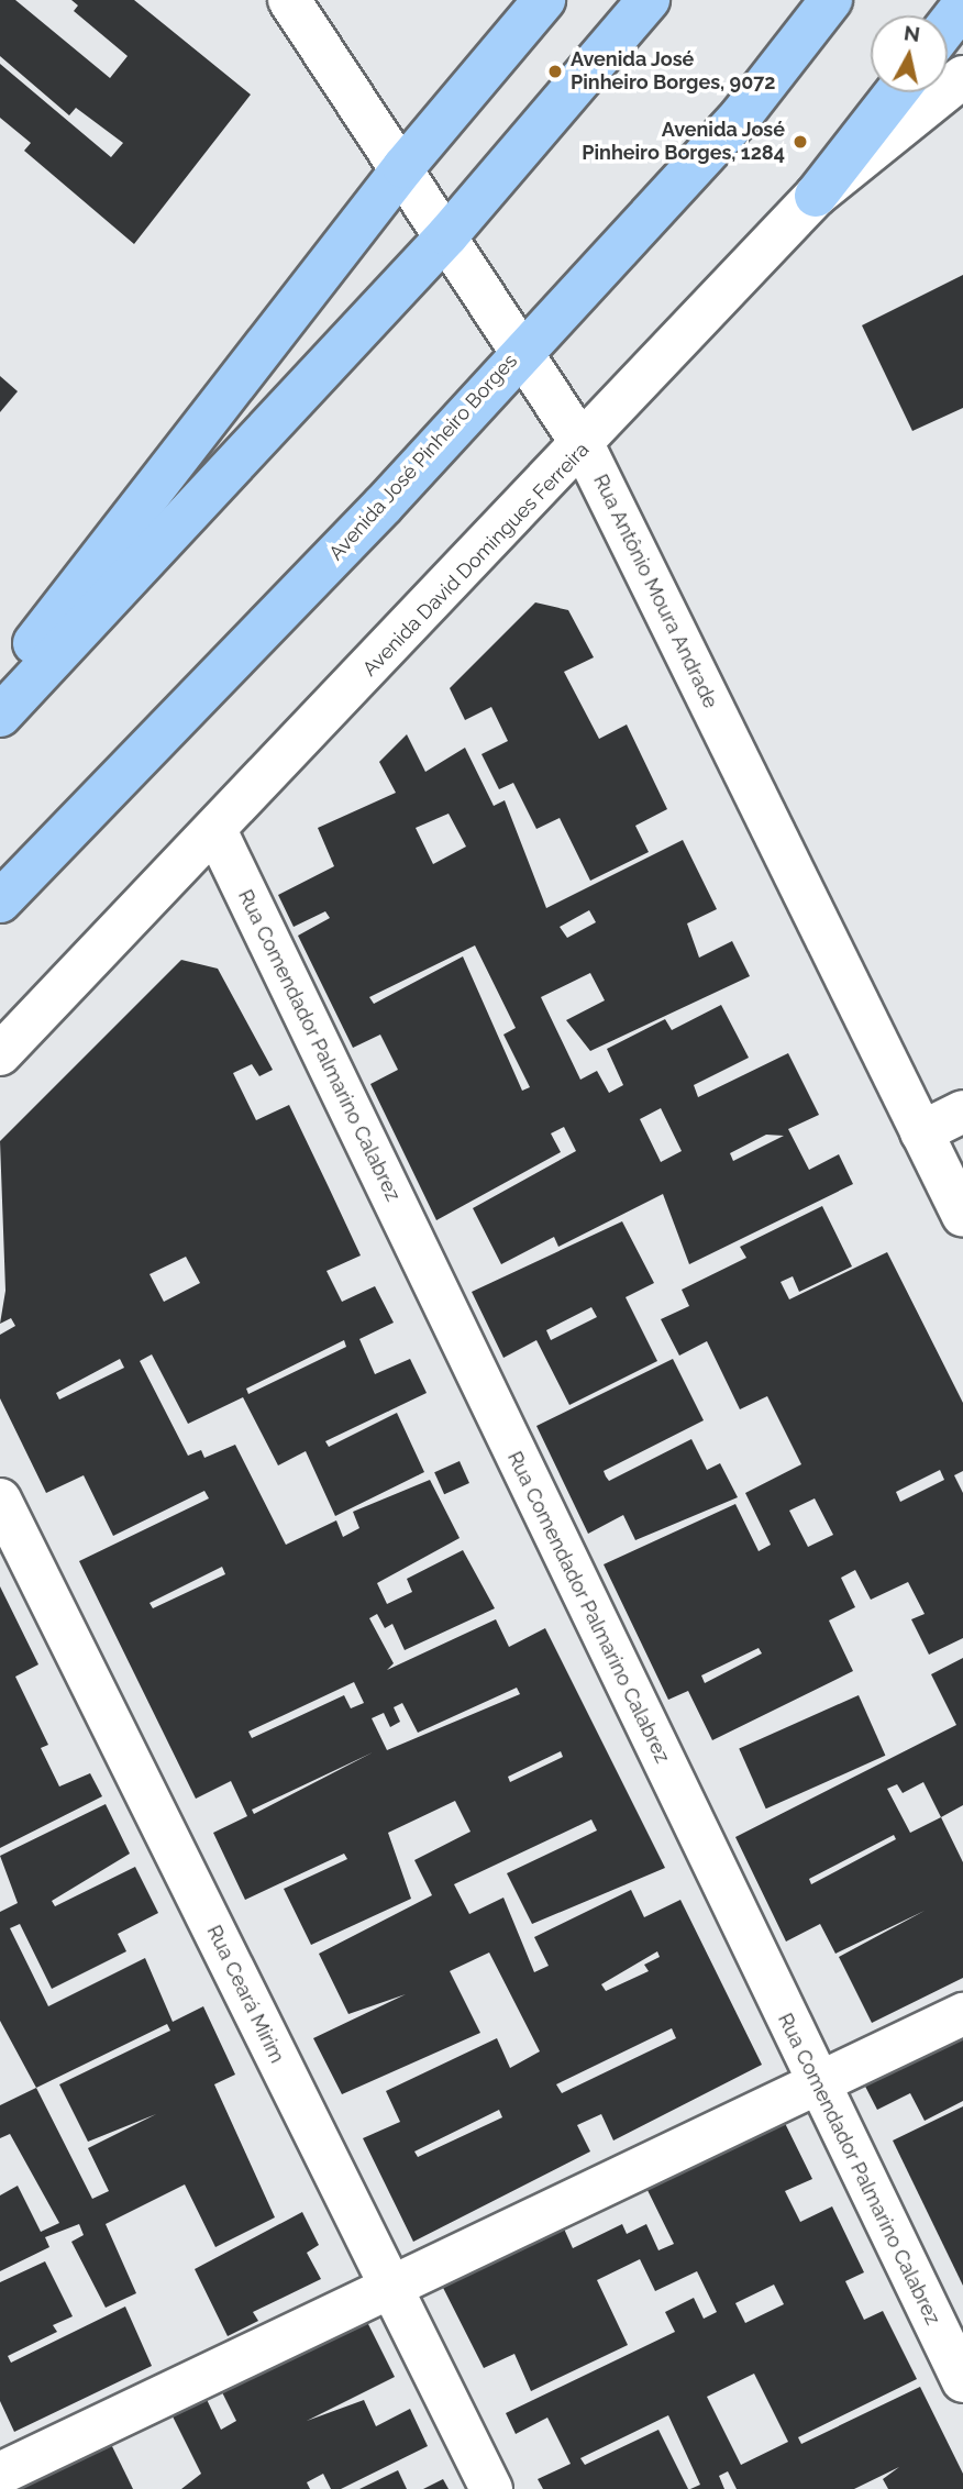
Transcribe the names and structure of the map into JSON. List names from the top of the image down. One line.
{"streets":{"main road":["Avenida José Pinheiro Borges"],"street":["Avenida David Domingues Ferreira","Rua Antônio Moura Andrade","Rua Comendador Palmarino Calabrez","Rua Ceará Mirim"]},"crossings":[["Avenida José Pinheiro Borges","Rua Antônio Moura Andrade"],["Avenida David Domingues Ferreira","Rua Antônio Moura Andrade"],["Avenida David Domingues Ferreira","Rua Comendador Palmarino Calabrez"]],"places":["Avenida José Pinheiro Borges, 9072","Avenida José Pinheiro Borges, 1284"],"north":"top"}
